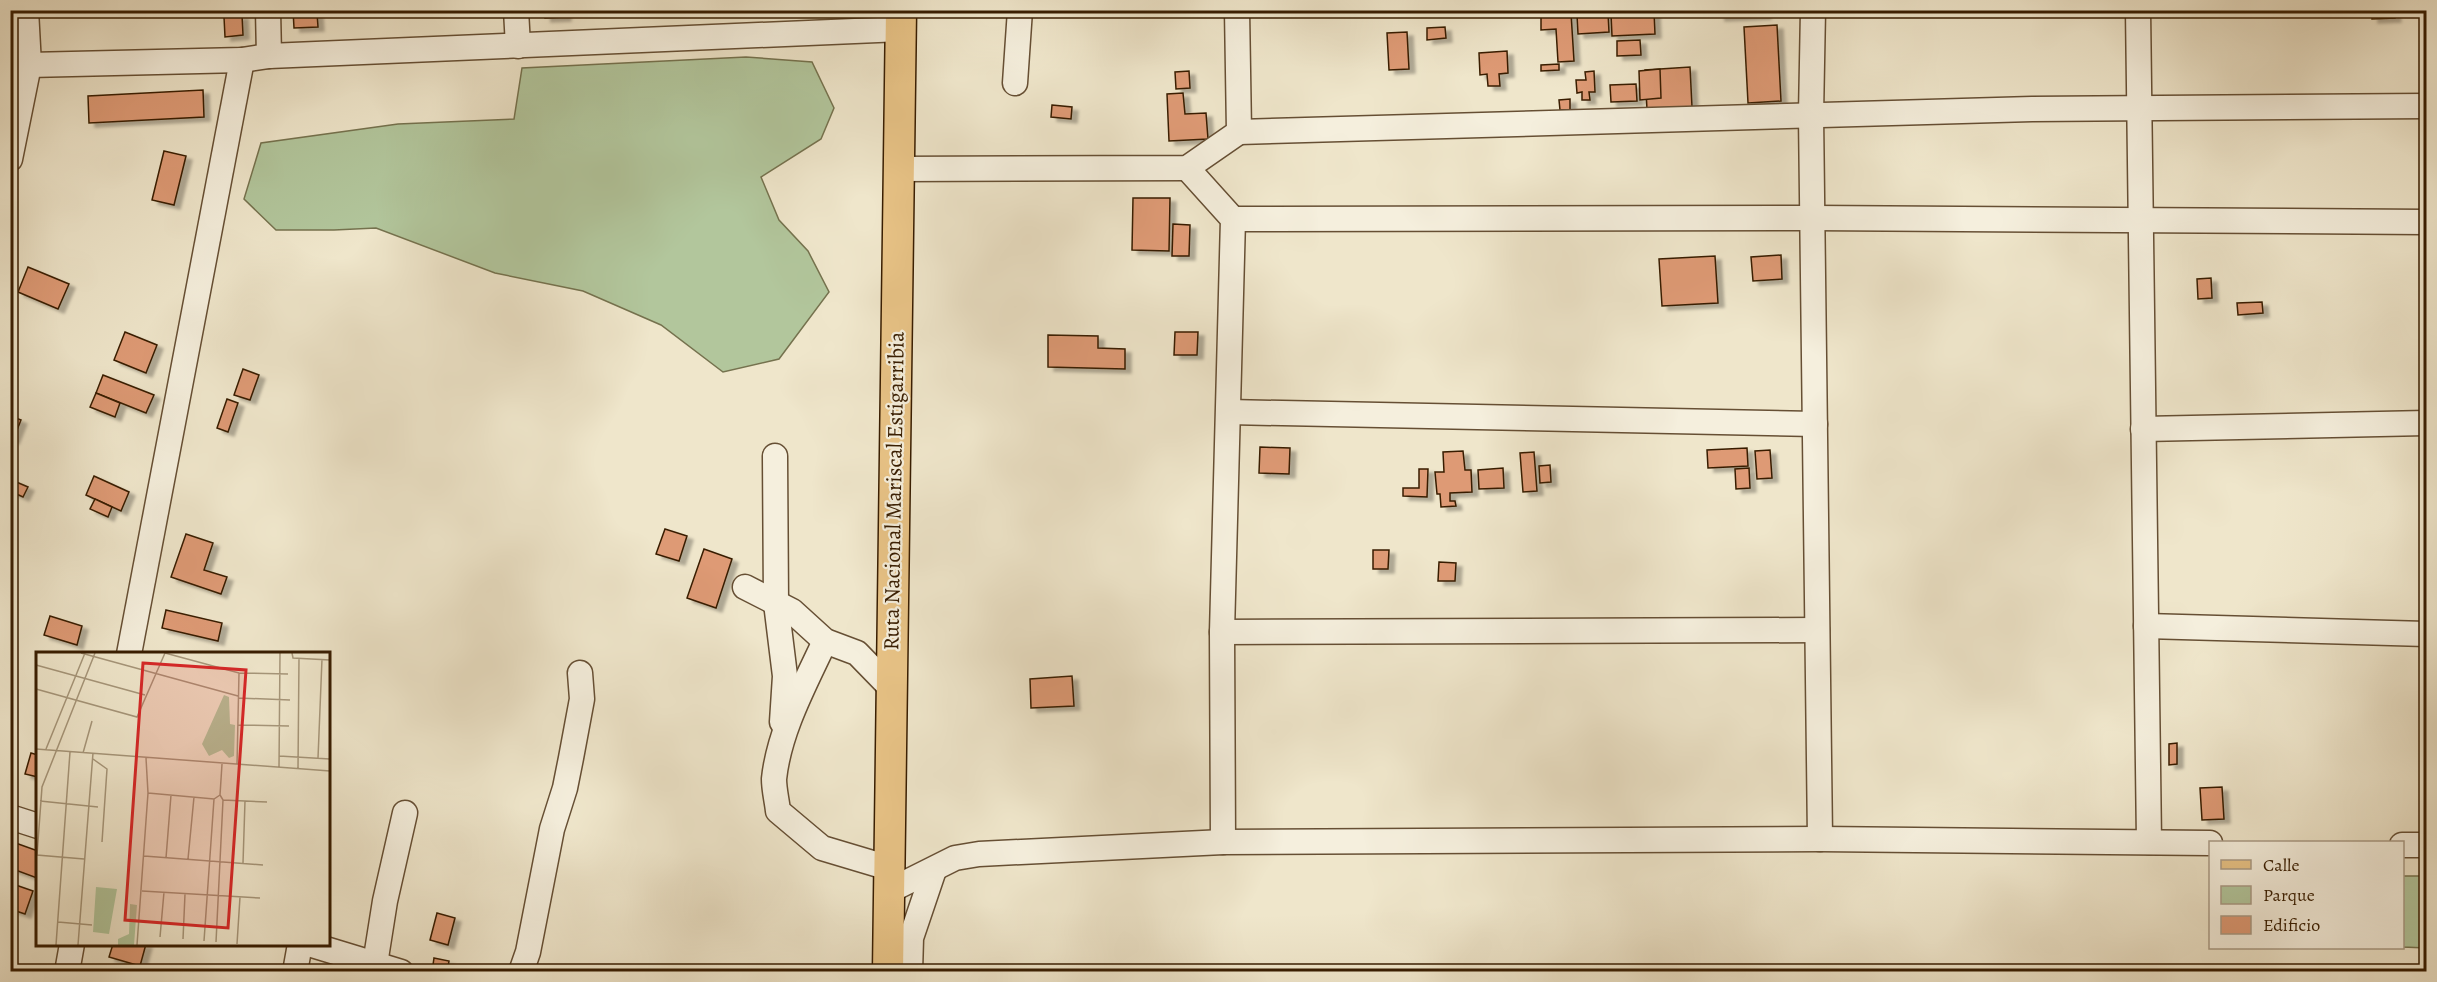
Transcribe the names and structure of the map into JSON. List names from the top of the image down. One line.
{"streets":{"main road":["Ruta Nacional Mariscal Estigarribia"]},"legend":["Calle","Parque","Edificio"]}
